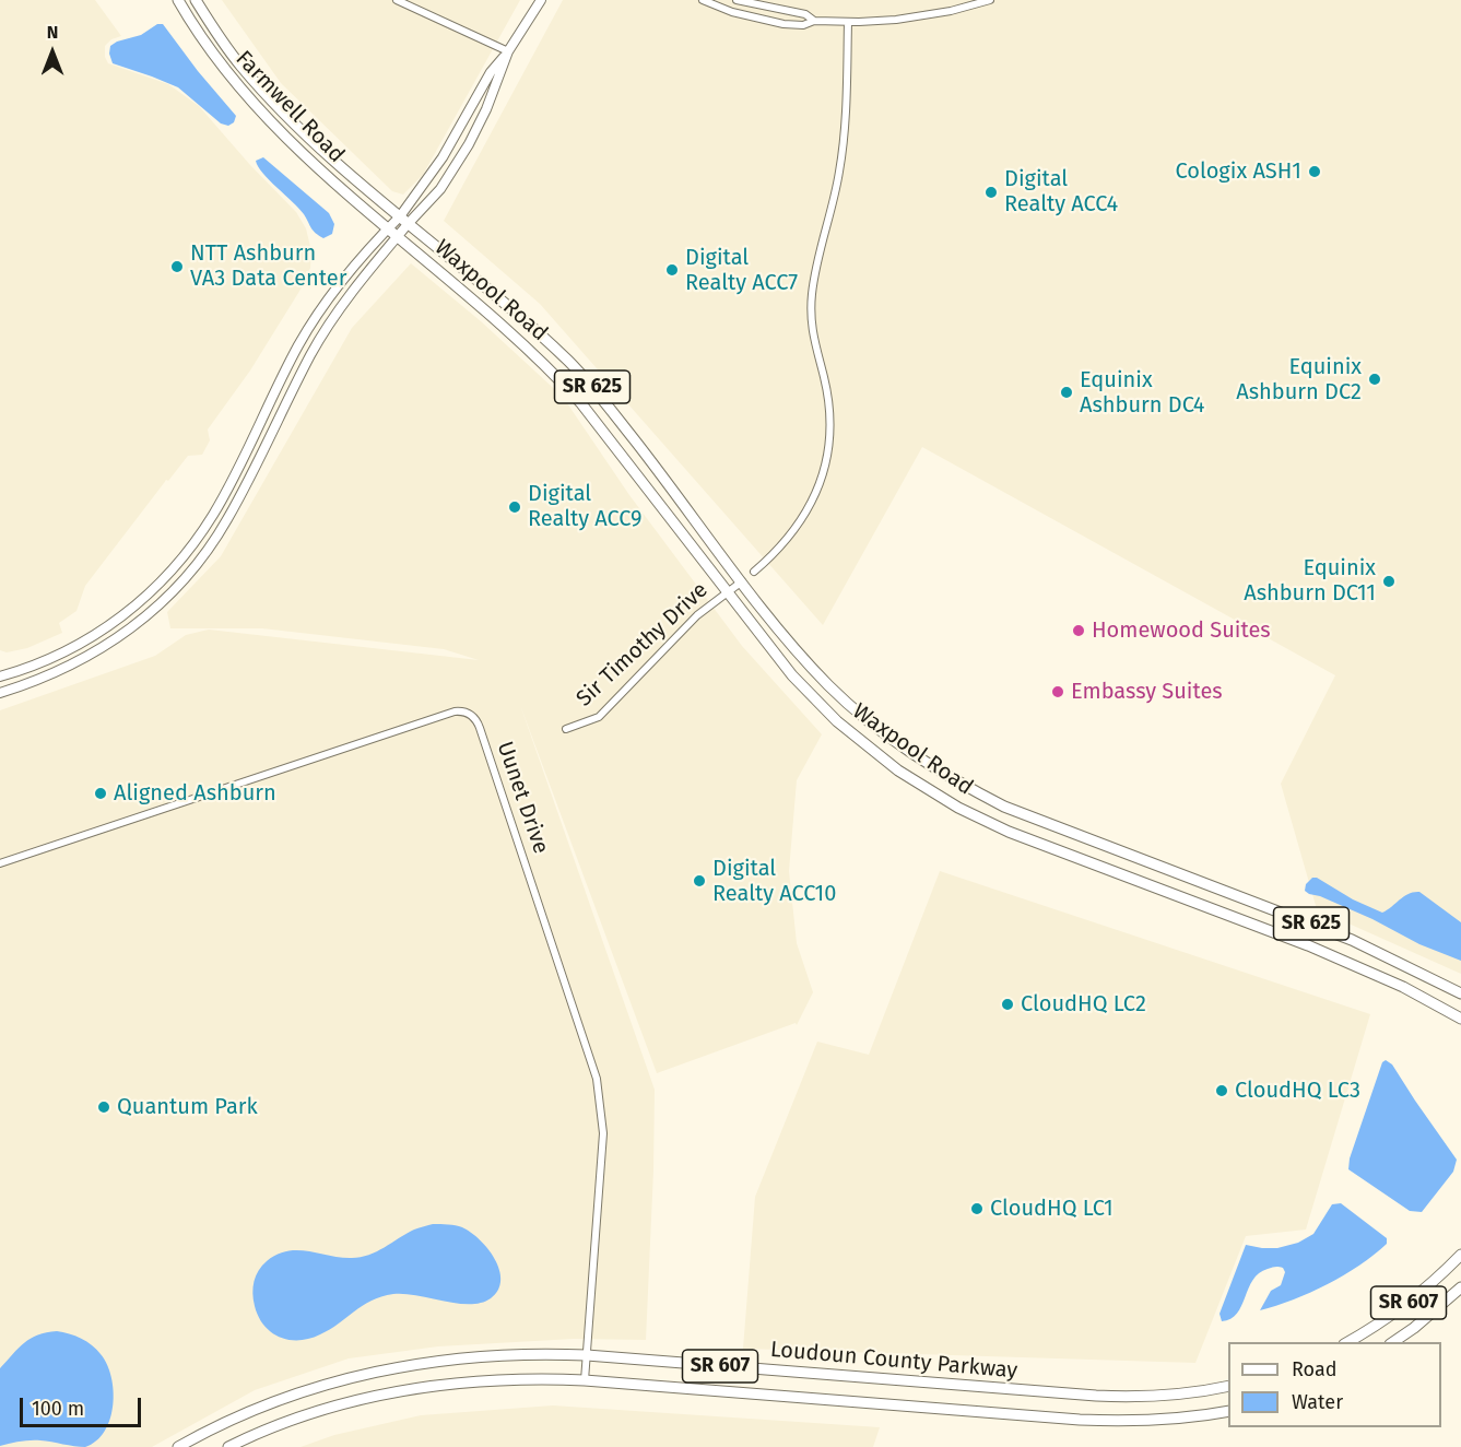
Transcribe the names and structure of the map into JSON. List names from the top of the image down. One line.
{"streets":{"main road":["Farmwell Road","Waxpool Road","SR 625","SR 607","Loudoun County Parkway"],"street":["Sir Timothy Drive","Uunet Drive"]},"crossings":[["Farmwell Road","Waxpool Road"],["Waxpool Road","Sir Timothy Drive"],["Uunet Drive","Loudoun County Parkway"]],"places":["Cologix ASH1","Digital Realty ACC4","NTT Ashburn VA3 Data Center","Digital Realty ACC7","Equinix Ashburn DC2","Equinix Ashburn DC4","Digital Realty ACC9","Equinix Ashburn DC11","Homewood Suites","Embassy Suites","Aligned Ashburn","Digital Realty ACC10","CloudHQ LC2","CloudHQ LC3","Quantum Park","CloudHQ LC1"],"legend":["Road","Water"],"scale_bar":"100 m","north":"top"}
